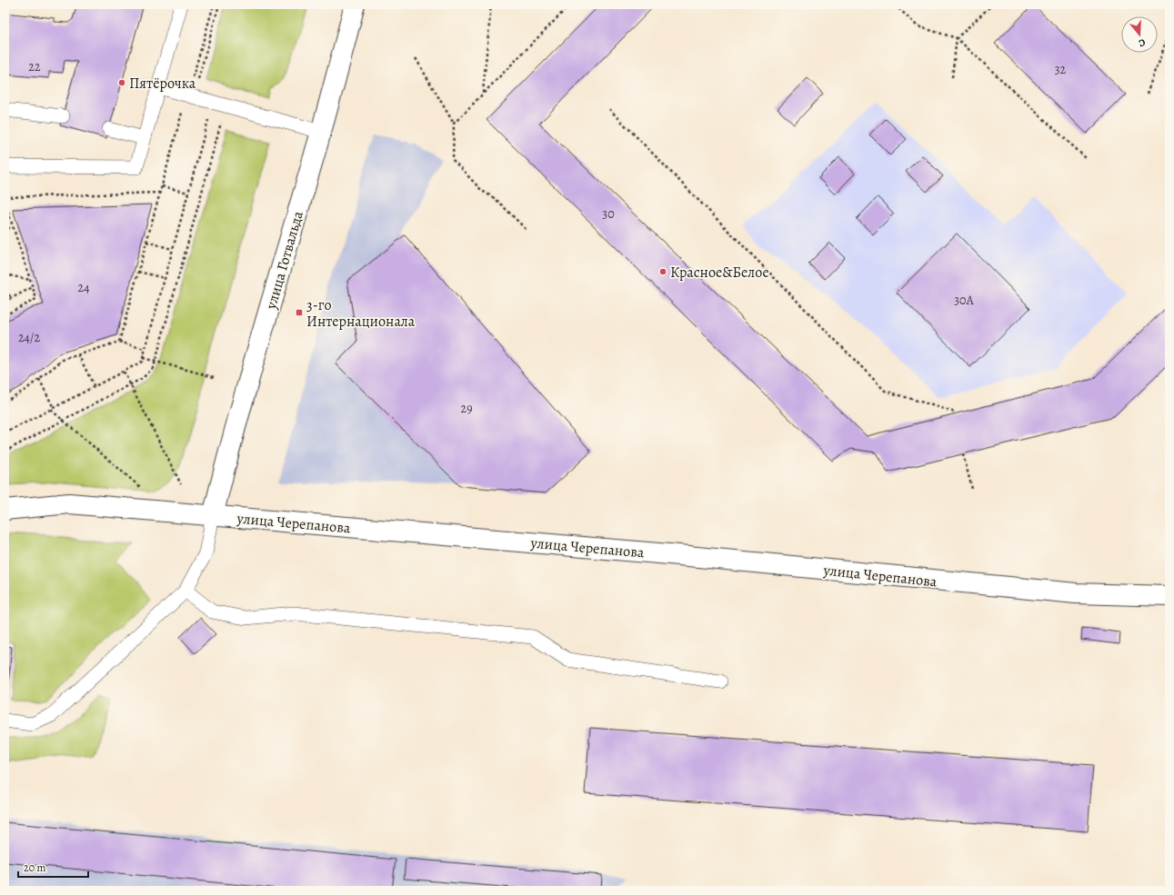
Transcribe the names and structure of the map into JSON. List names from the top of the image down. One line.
{"streets":{"main road":["улица Готвальда","улица Черепанова"]},"crossings":[["улица Готвальда","улица Черепанова"]],"places":{"other":["Пятёрочка","Красное&Белое"],"transit":["3-го Интернационала"]},"house_numbers":["22","32","30","24","30А","24/2","29"],"scale_bar":"20 m","north":"bottom"}
